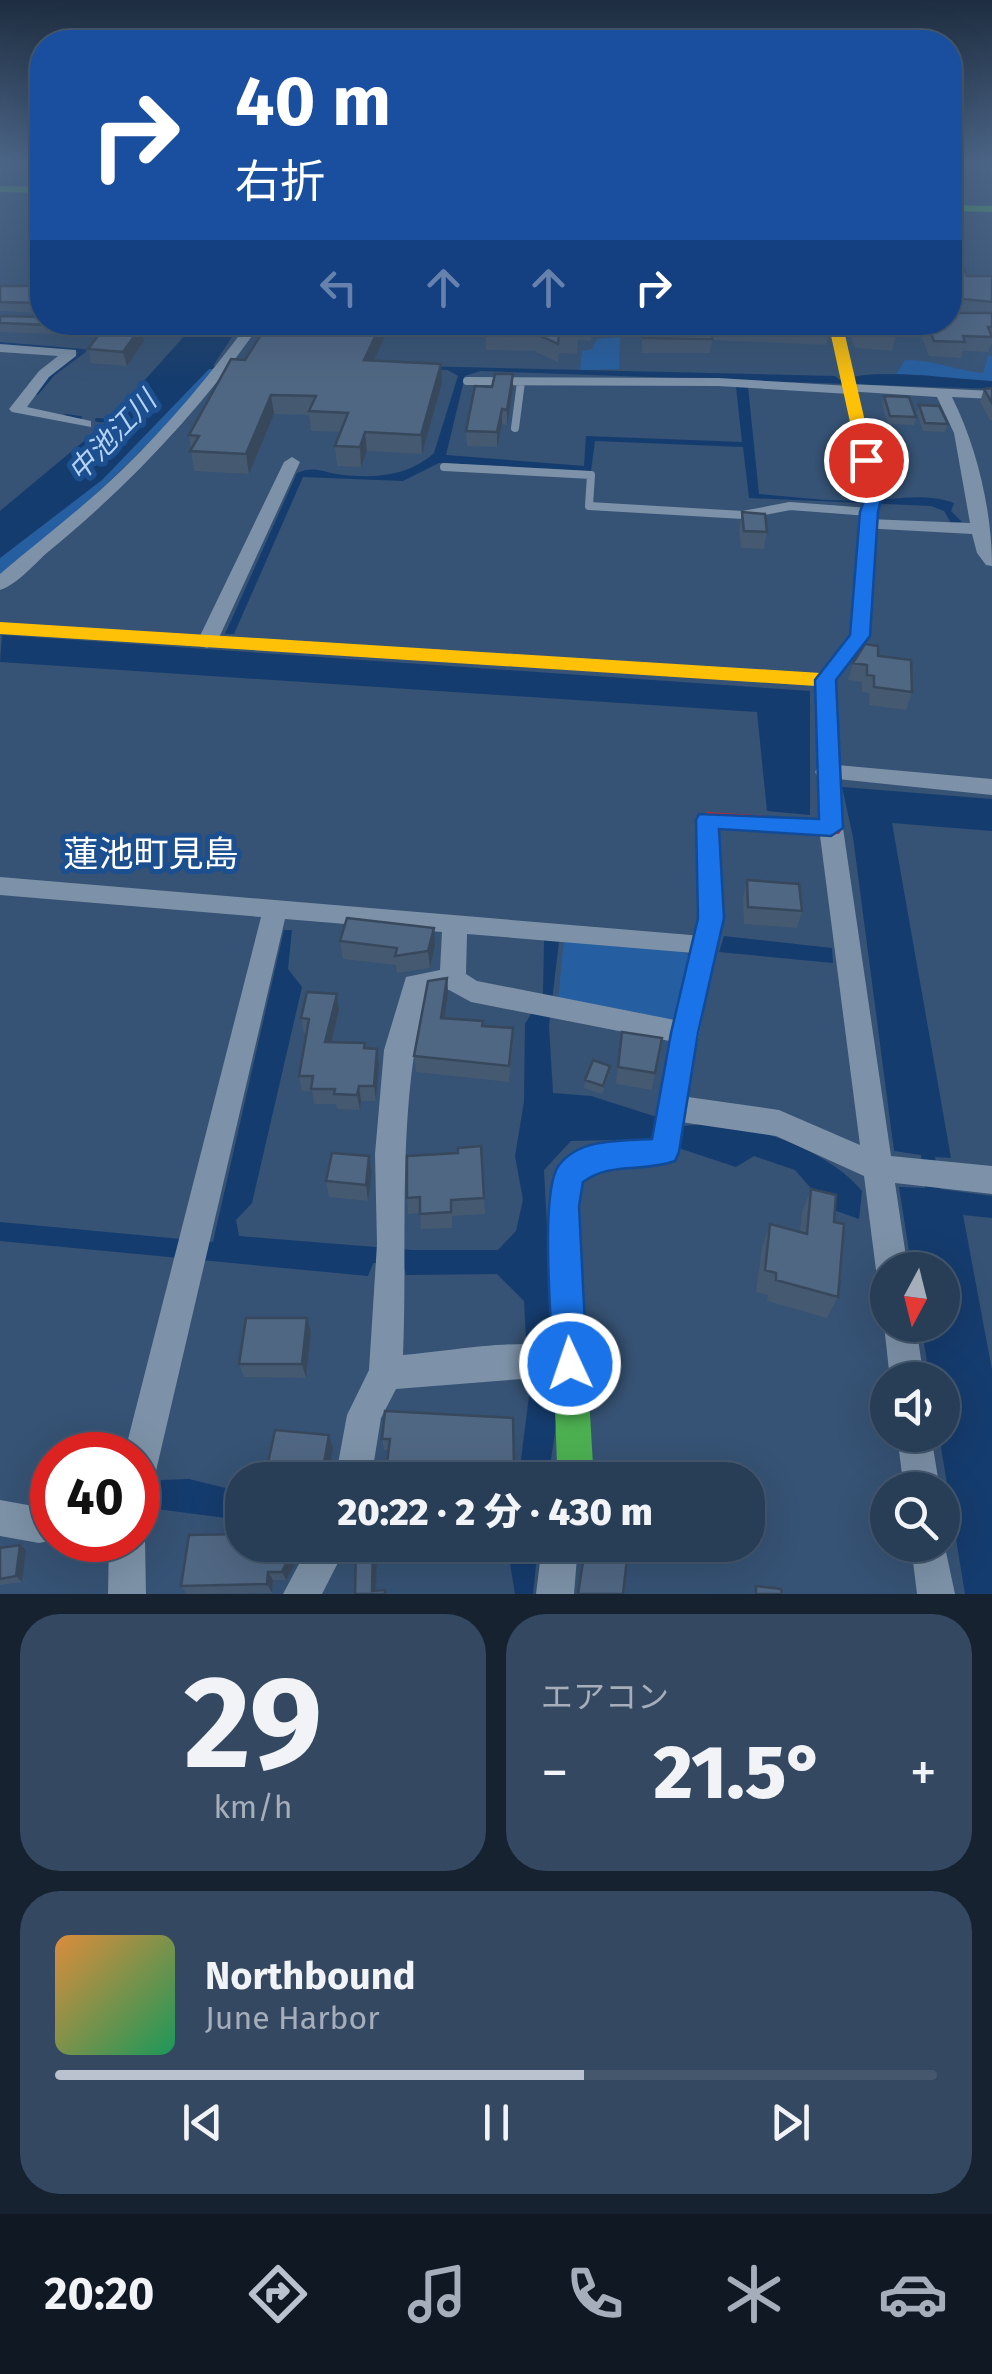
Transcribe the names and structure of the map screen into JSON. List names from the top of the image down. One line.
{"districts":["蓮池町見島"],"water":["中池江川"],"north":"bottom","page":{"turn":["40 m","右折"],"limit":"40","trip":"20:22 · 2 分 · 430 m","tile":[["29","km/h"],"エアコン"],"heat":["−","21.5°","+"],"song":["Northbound","June Harbor"],"tabs":"20:20"}}
